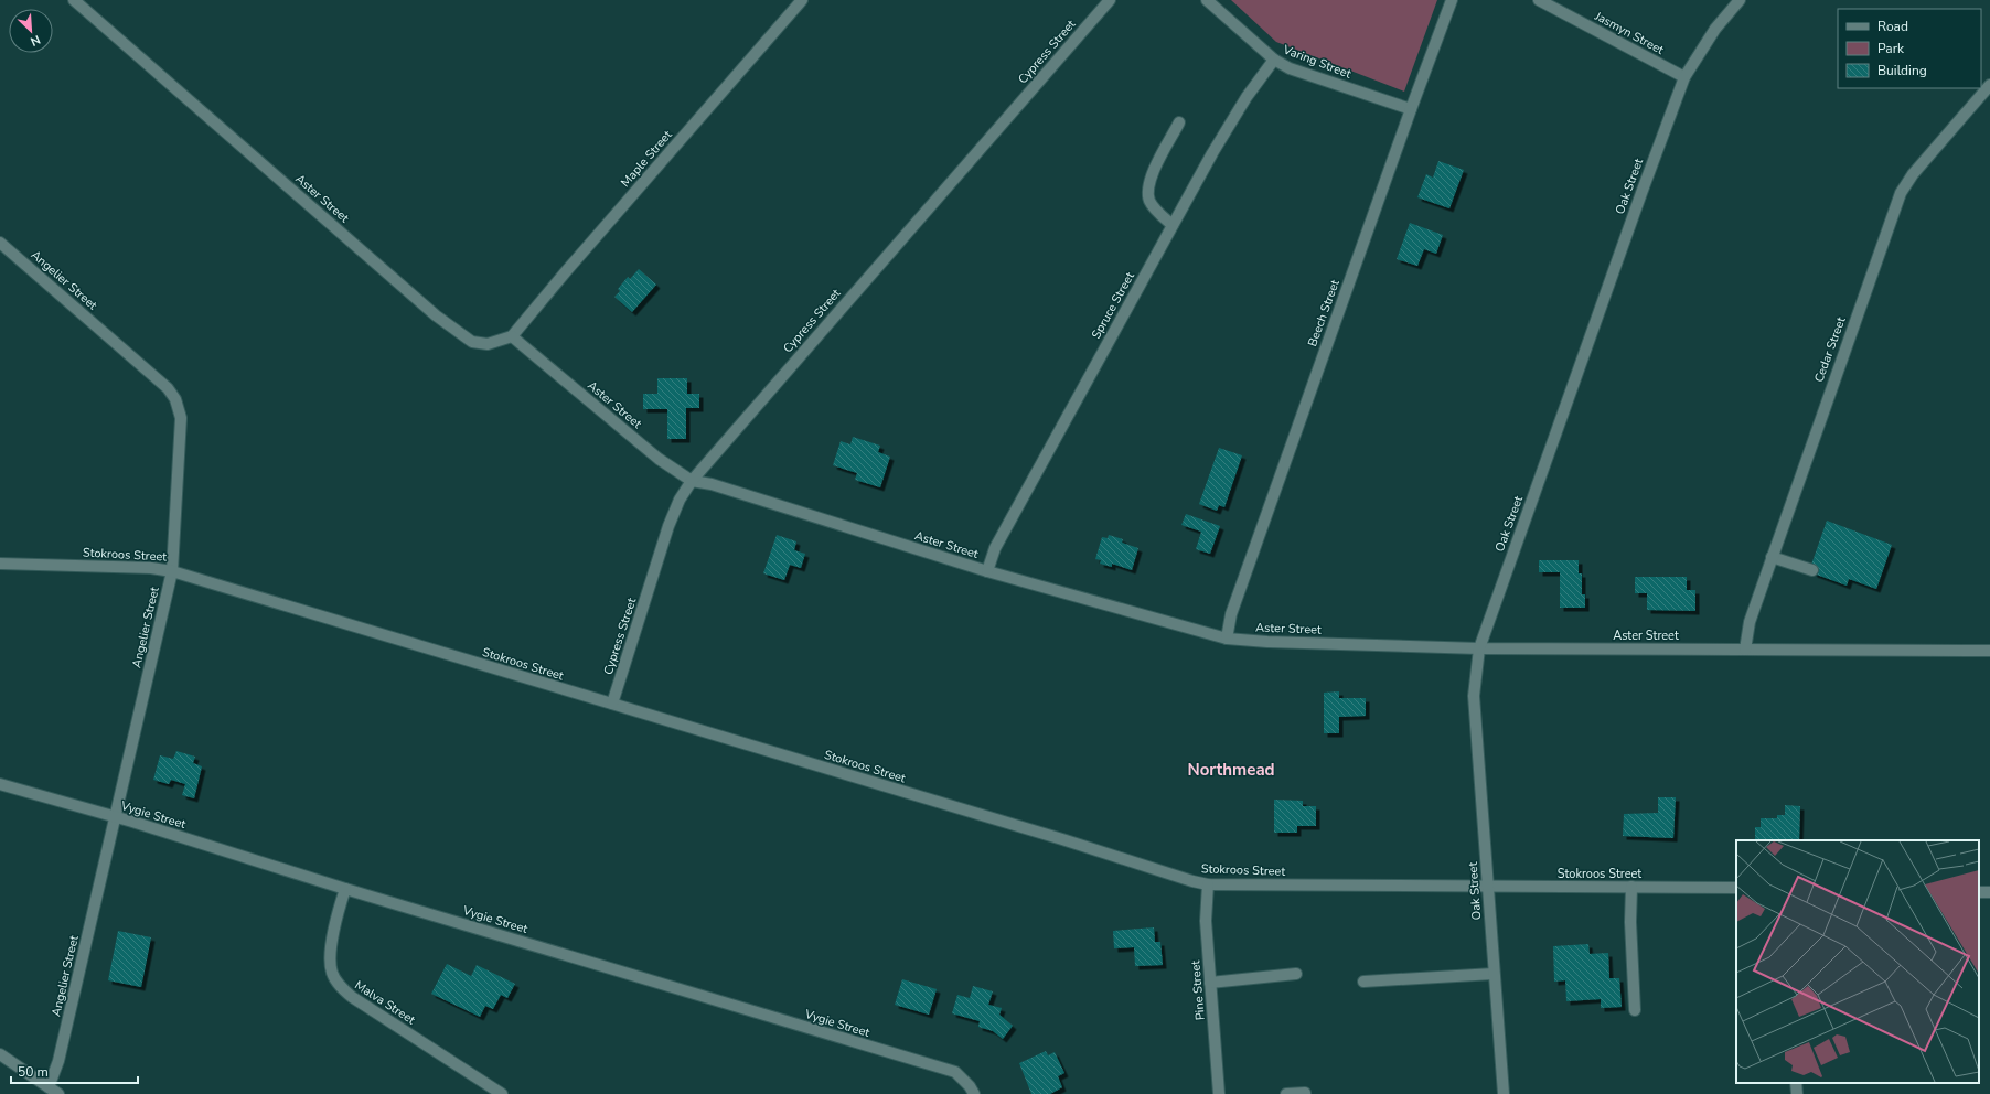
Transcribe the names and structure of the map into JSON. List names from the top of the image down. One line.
{"streets":{"street":["Jasmyn Street","Cypress Street","Varing Street","Maple Street","Oak Street","Aster Street","Angelier Street","Spruce Street","Beech Street","Cedar Street","Stokroos Street","Vygie Street","Pine Street","Malva Street"]},"crossings":[["Jasmyn Street","Oak Street"],["Cypress Street","Aster Street"],["Cypress Street","Stokroos Street"],["Varing Street","Spruce Street"],["Varing Street","Beech Street"],["Maple Street","Aster Street"],["Oak Street","Aster Street"],["Oak Street","Stokroos Street"],["Aster Street","Spruce Street"],["Aster Street","Beech Street"],["Aster Street","Cedar Street"],["Angelier Street","Stokroos Street"],["Angelier Street","Vygie Street"],["Stokroos Street","Pine Street"],["Vygie Street","Malva Street"]],"districts":["Northmead"],"legend":["Road","Park","Building"],"scale_bar":"50 m","north":"bottom right"}
